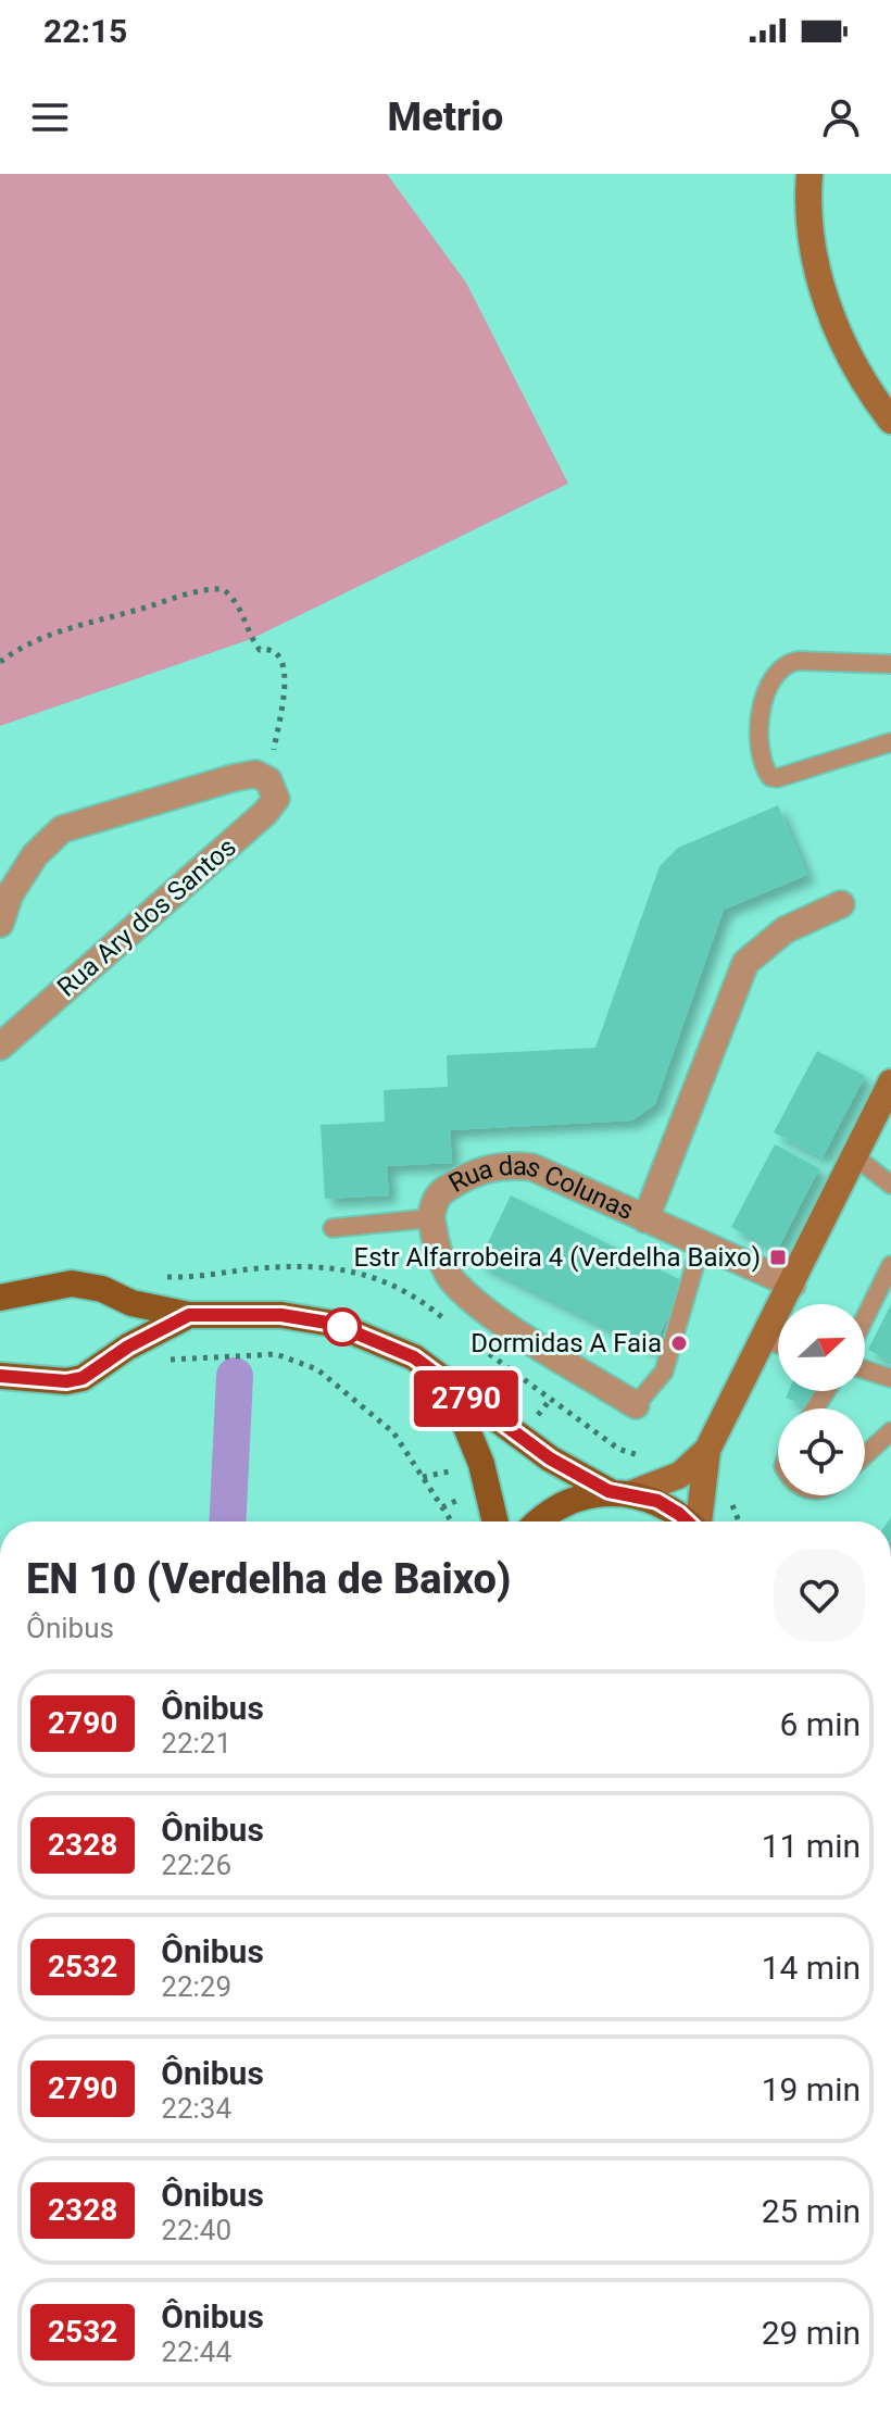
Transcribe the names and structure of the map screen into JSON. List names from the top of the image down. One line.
{"streets":{"street":["Rua Ary dos Santos","Rua das Colunas"]},"places":{"transit":["Estr Alfarrobeira 4 (Verdelha Baixo)"],"other":["Dormidas A Faia"]},"lines":["bus line 2790"],"north":"right","page":{"status":"22:15","header":"Metrio","on_map":"2790","heading":["EN 10 (Verdelha de Baixo)","Ônibus"],"list":[{"mark":"2790","name":"Ônibus","note":"22:21","value":"6 min"},{"mark":"2328","name":"Ônibus","note":"22:26","value":"11 min"},{"mark":"2532","name":"Ônibus","note":"22:29","value":"14 min"},{"mark":"2790","name":"Ônibus","note":"22:34","value":"19 min"},{"mark":"2328","name":"Ônibus","note":"22:40","value":"25 min"},{"mark":"2532","name":"Ônibus","note":"22:44","value":"29 min"}]}}
